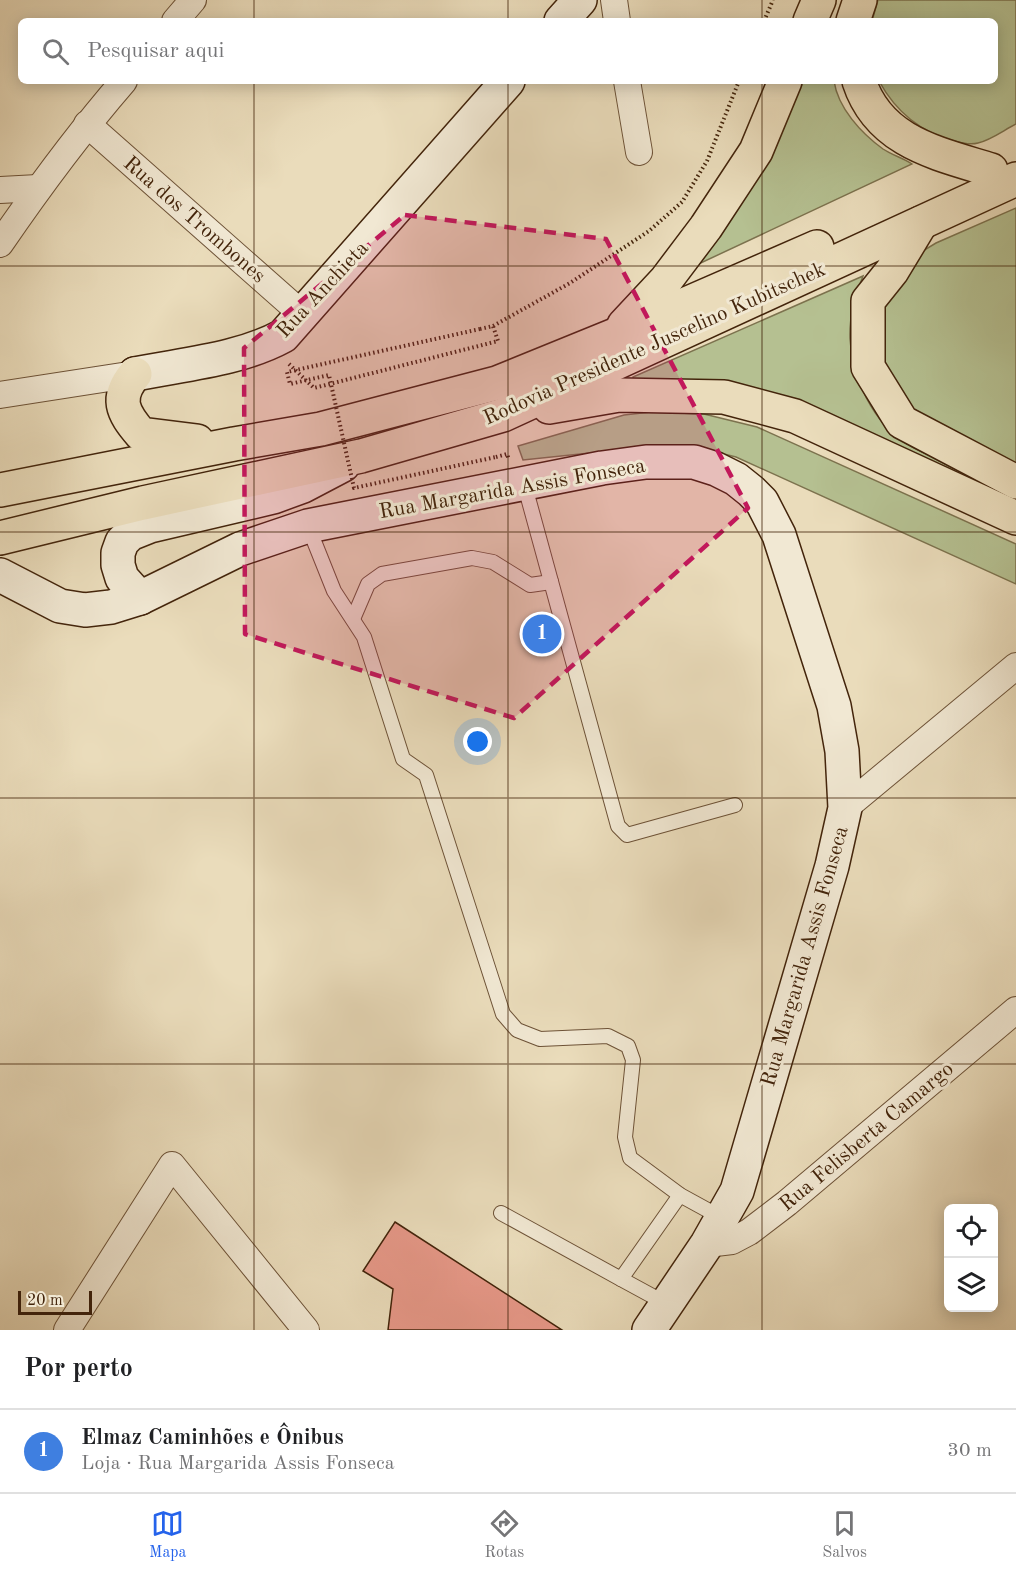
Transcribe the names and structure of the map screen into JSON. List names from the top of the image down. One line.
{"streets":{"highway":["Rodovia Presidente Juscelino Kubitschek"],"street":["Rua dos Trombones","Rua Anchieta","Rua Margarida Assis Fonseca","Rua Felisberta Camargo"]},"crossings":[["Rua dos Trombones","Rua Anchieta"],["Rua Margarida Assis Fonseca","Rua Felisberta Camargo"]],"scale_bar":"20 m","page":{"search":"Pesquisar aqui","pins":"1","scale":"20 m","heading":"Por perto","list":[{"mark":"1","name":"Elmaz Caminhões e Ônibus","note":"Loja · Rua Margarida Assis Fonseca","value":"30 m"}],"nav":["Mapa","Rotas","Salvos"]}}
